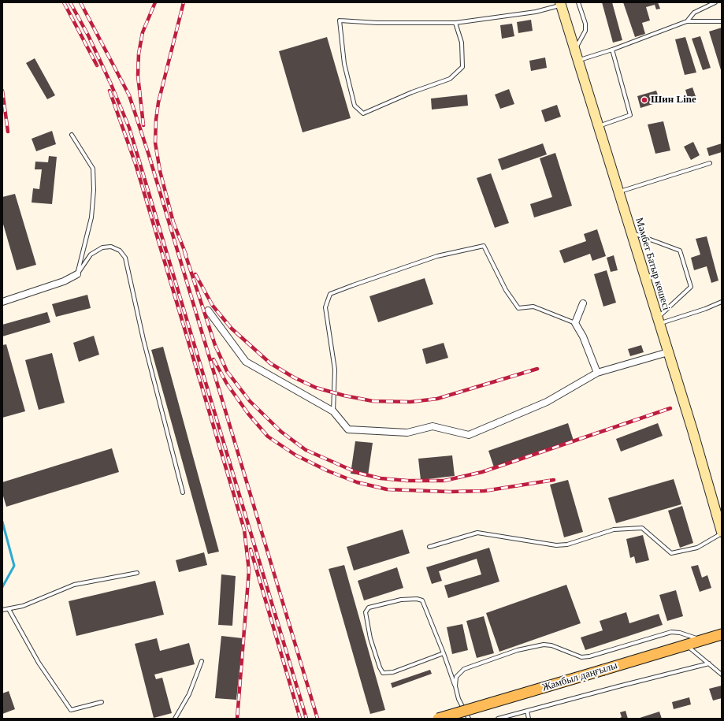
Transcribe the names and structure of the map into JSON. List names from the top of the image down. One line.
{"streets":{"main road":["Мәмбет Батыр көшесі","Жамбыл даңғылы"]},"places":["Шин Line"]}
